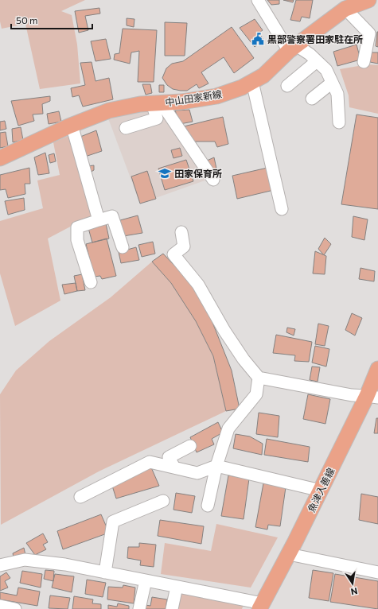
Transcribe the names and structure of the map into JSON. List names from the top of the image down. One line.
{"streets":{"main road":["中山田家新線","魚津入善線"]},"places":{"public building":["黒部警察署田家駐在所"],"school or university":["田家保育所"]},"scale_bar":"50 m","north":"bottom"}
